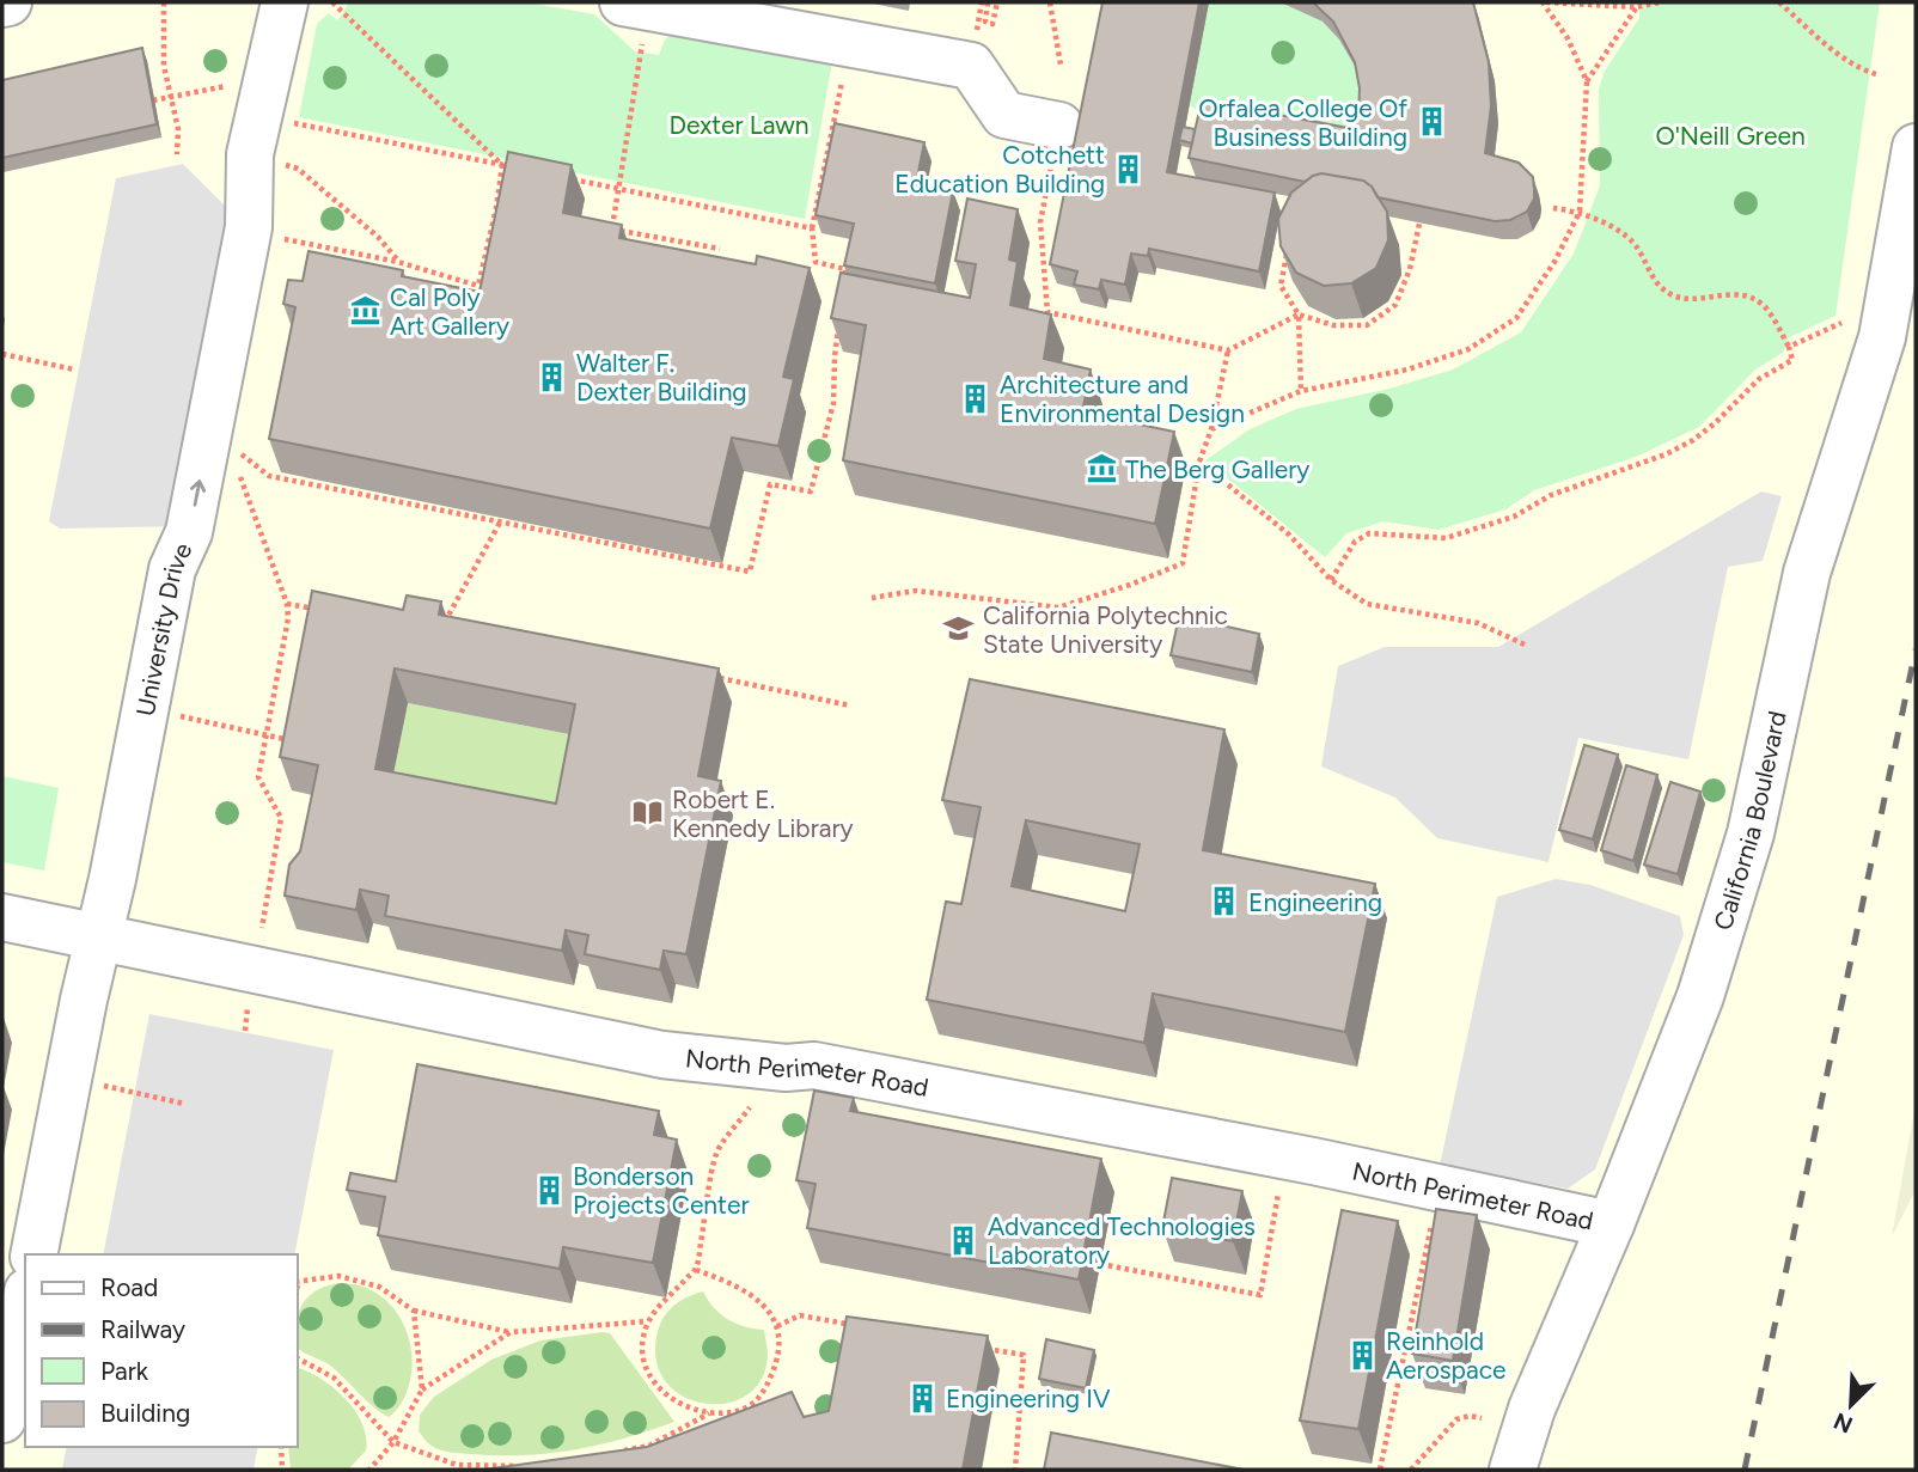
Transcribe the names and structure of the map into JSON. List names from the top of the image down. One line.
{"streets":{"street":["University Drive","California Boulevard","North Perimeter Road"]},"crossings":[["University Drive","North Perimeter Road"],["California Boulevard","North Perimeter Road"]],"one_way":["University Drive"],"parks":["Dexter Lawn","O'Neill Green"],"places":{"building":["Orfalea College Of Business Building","Cotchett Education Building","Walter F. Dexter Building","Architecture and Environmental Design","Engineering","Bonderson Projects Center","Advanced Technologies Laboratory","Reinhold Aerospace","Engineering IV"],"museum":["Cal Poly Art Gallery","The Berg Gallery"],"school or university":["California Polytechnic State University"],"library":["Robert E. Kennedy Library"]},"legend":["Road","Railway","Park","Building"],"north":"bottom left"}
